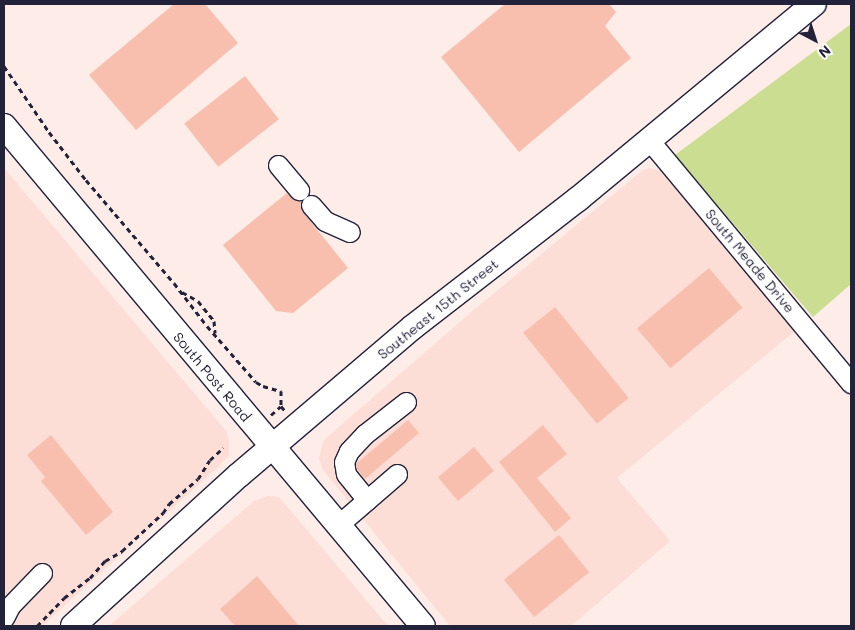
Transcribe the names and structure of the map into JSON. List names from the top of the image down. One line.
{"streets":{"main road":["Southeast 15th Street","South Post Road"],"street":["South Meade Drive"]},"crossings":[["South Meade Drive","Southeast 15th Street"],["Southeast 15th Street","South Post Road"]],"north":"bottom right"}
